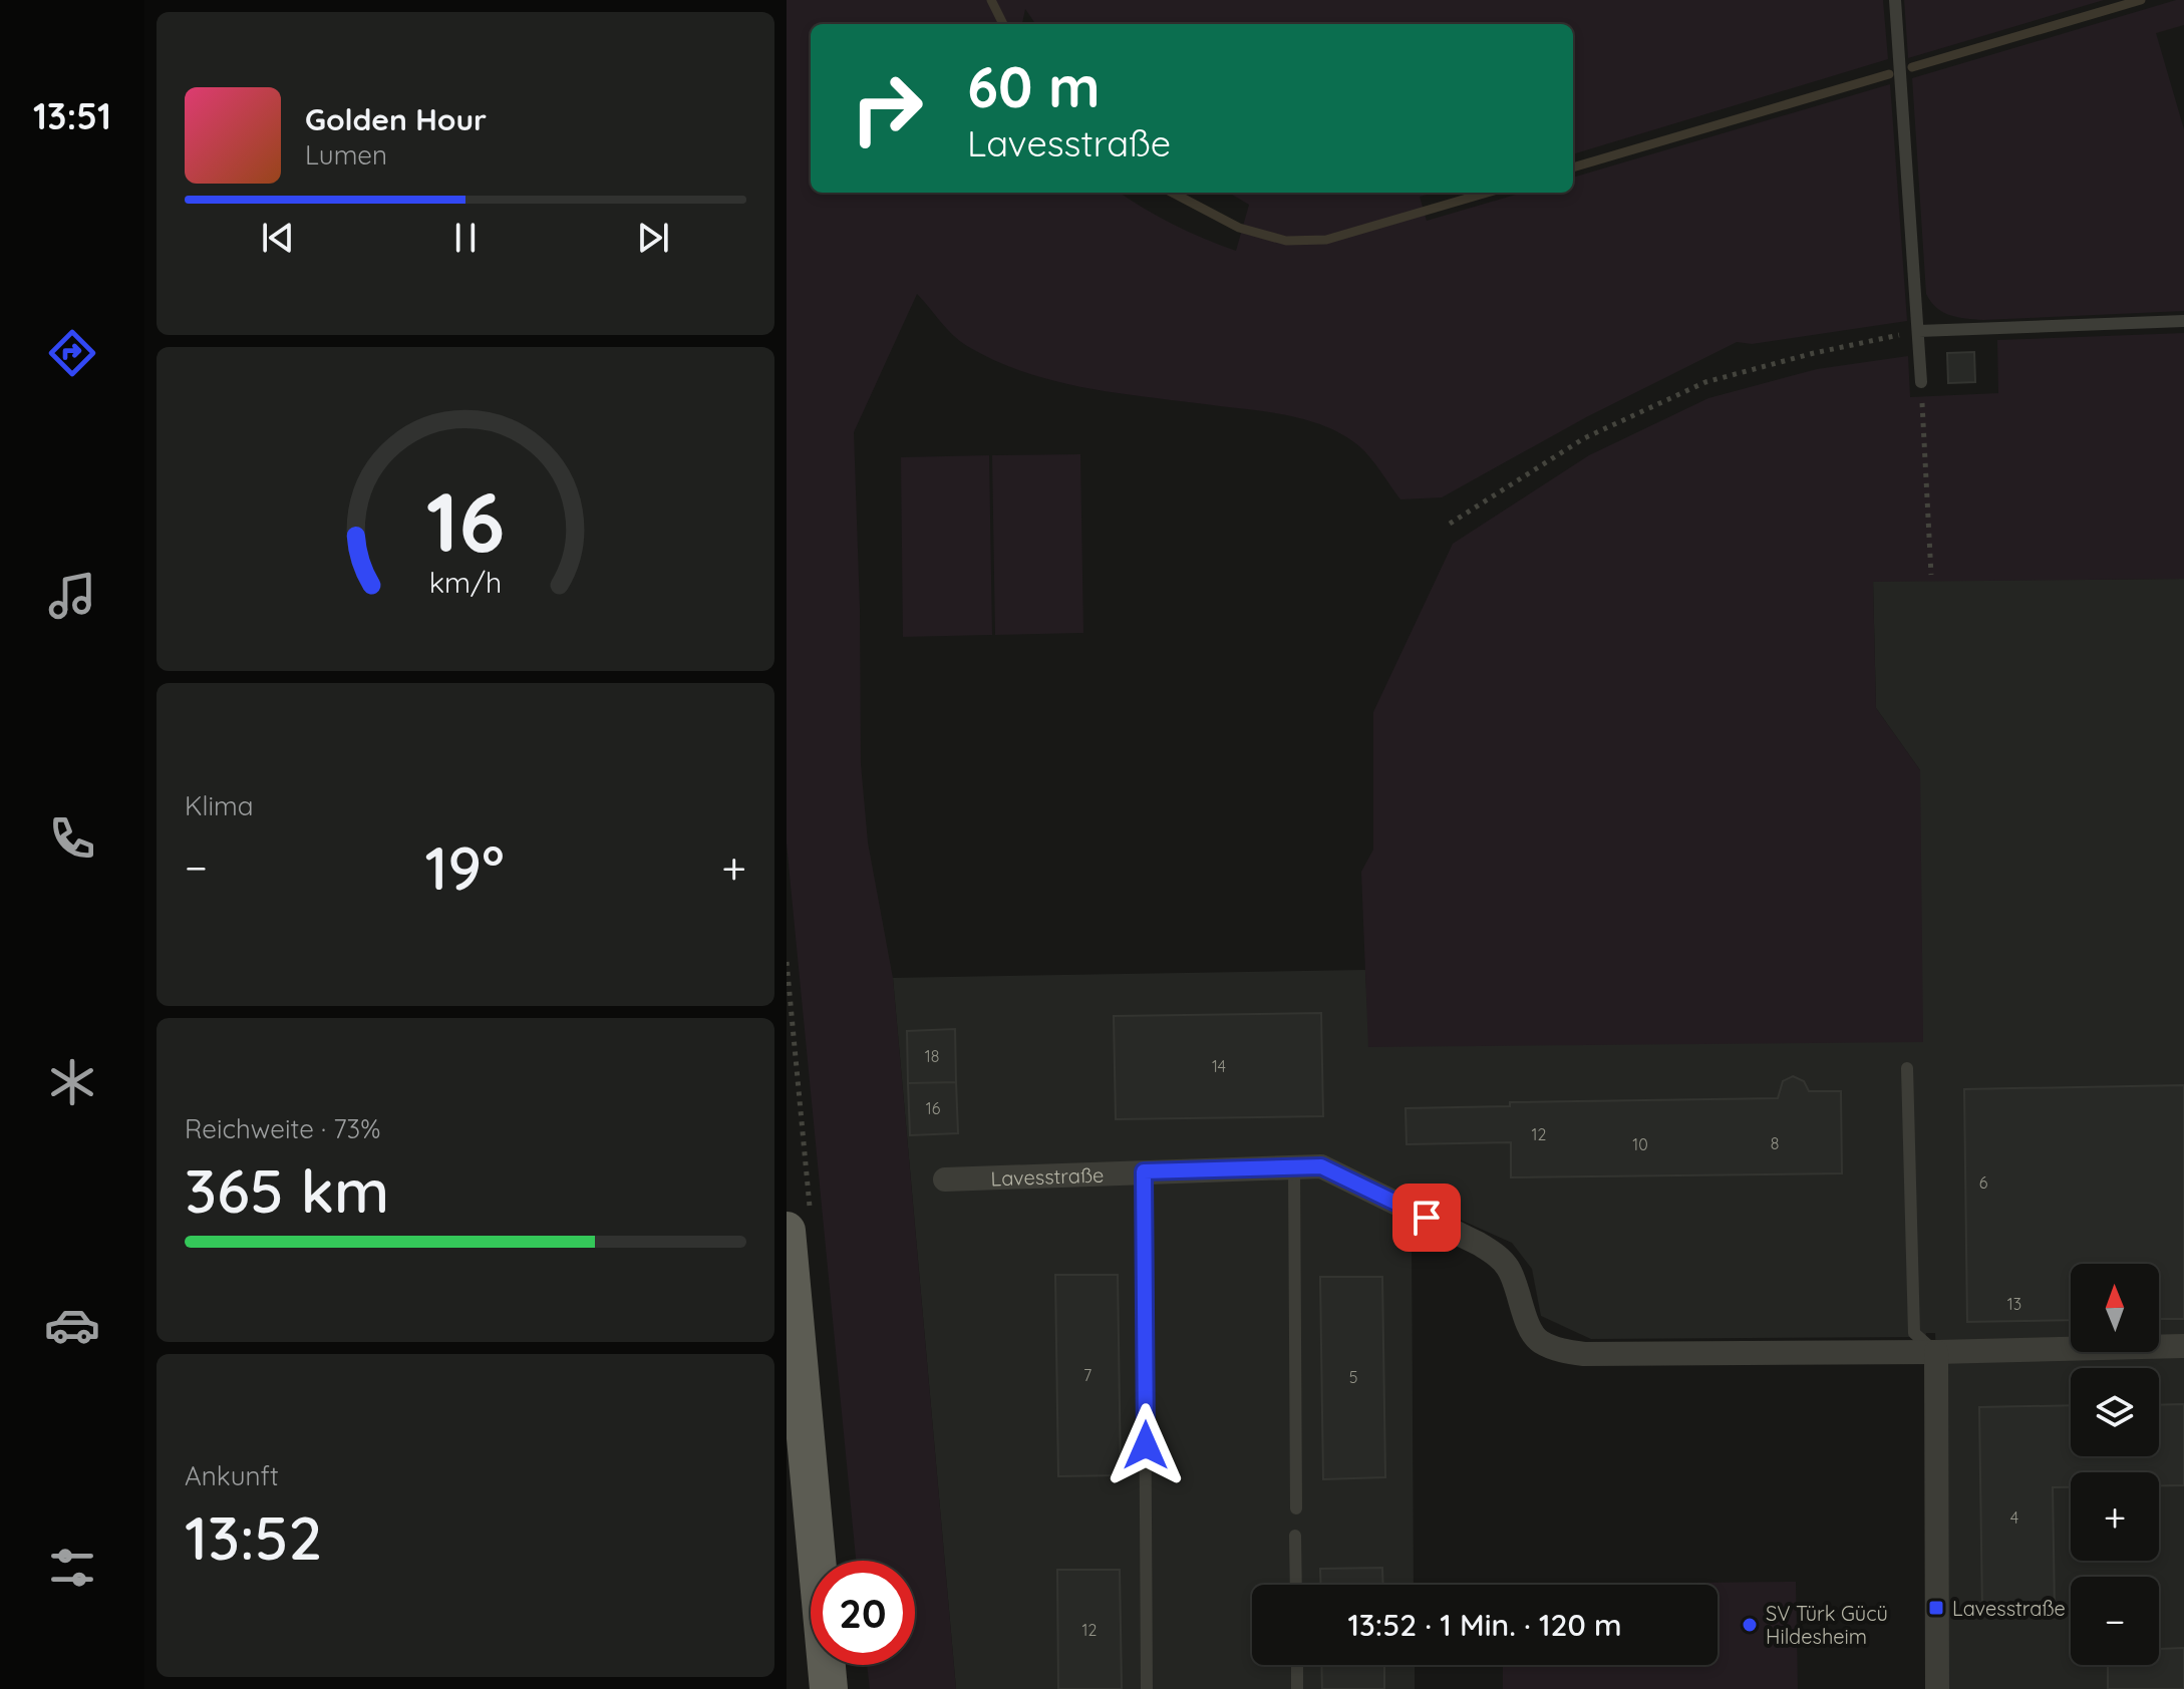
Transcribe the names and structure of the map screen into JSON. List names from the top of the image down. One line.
{"streets":{"street":["Lavesstraße"]},"places":{"transit":["Lavesstraße"],"other":["SV Türk Gücü Hildesheim"]},"house_numbers":["18","14","16","12","8","10","6","13","7","5","4","12"],"north":"top","page":{"tabs":"13:51","turn":["60 m","Lavesstraße"],"song":["Golden Hour","Lumen"],"tile":["Klima",["Reichweite · 73%","365 km"],["Ankunft","13:52"]],"heat":["−","19°","+"],"map_buttons":["+","−"],"limit":"20","trip":"13:52 · 1 Min. · 120 m","gauge":["16","km/h"]}}
